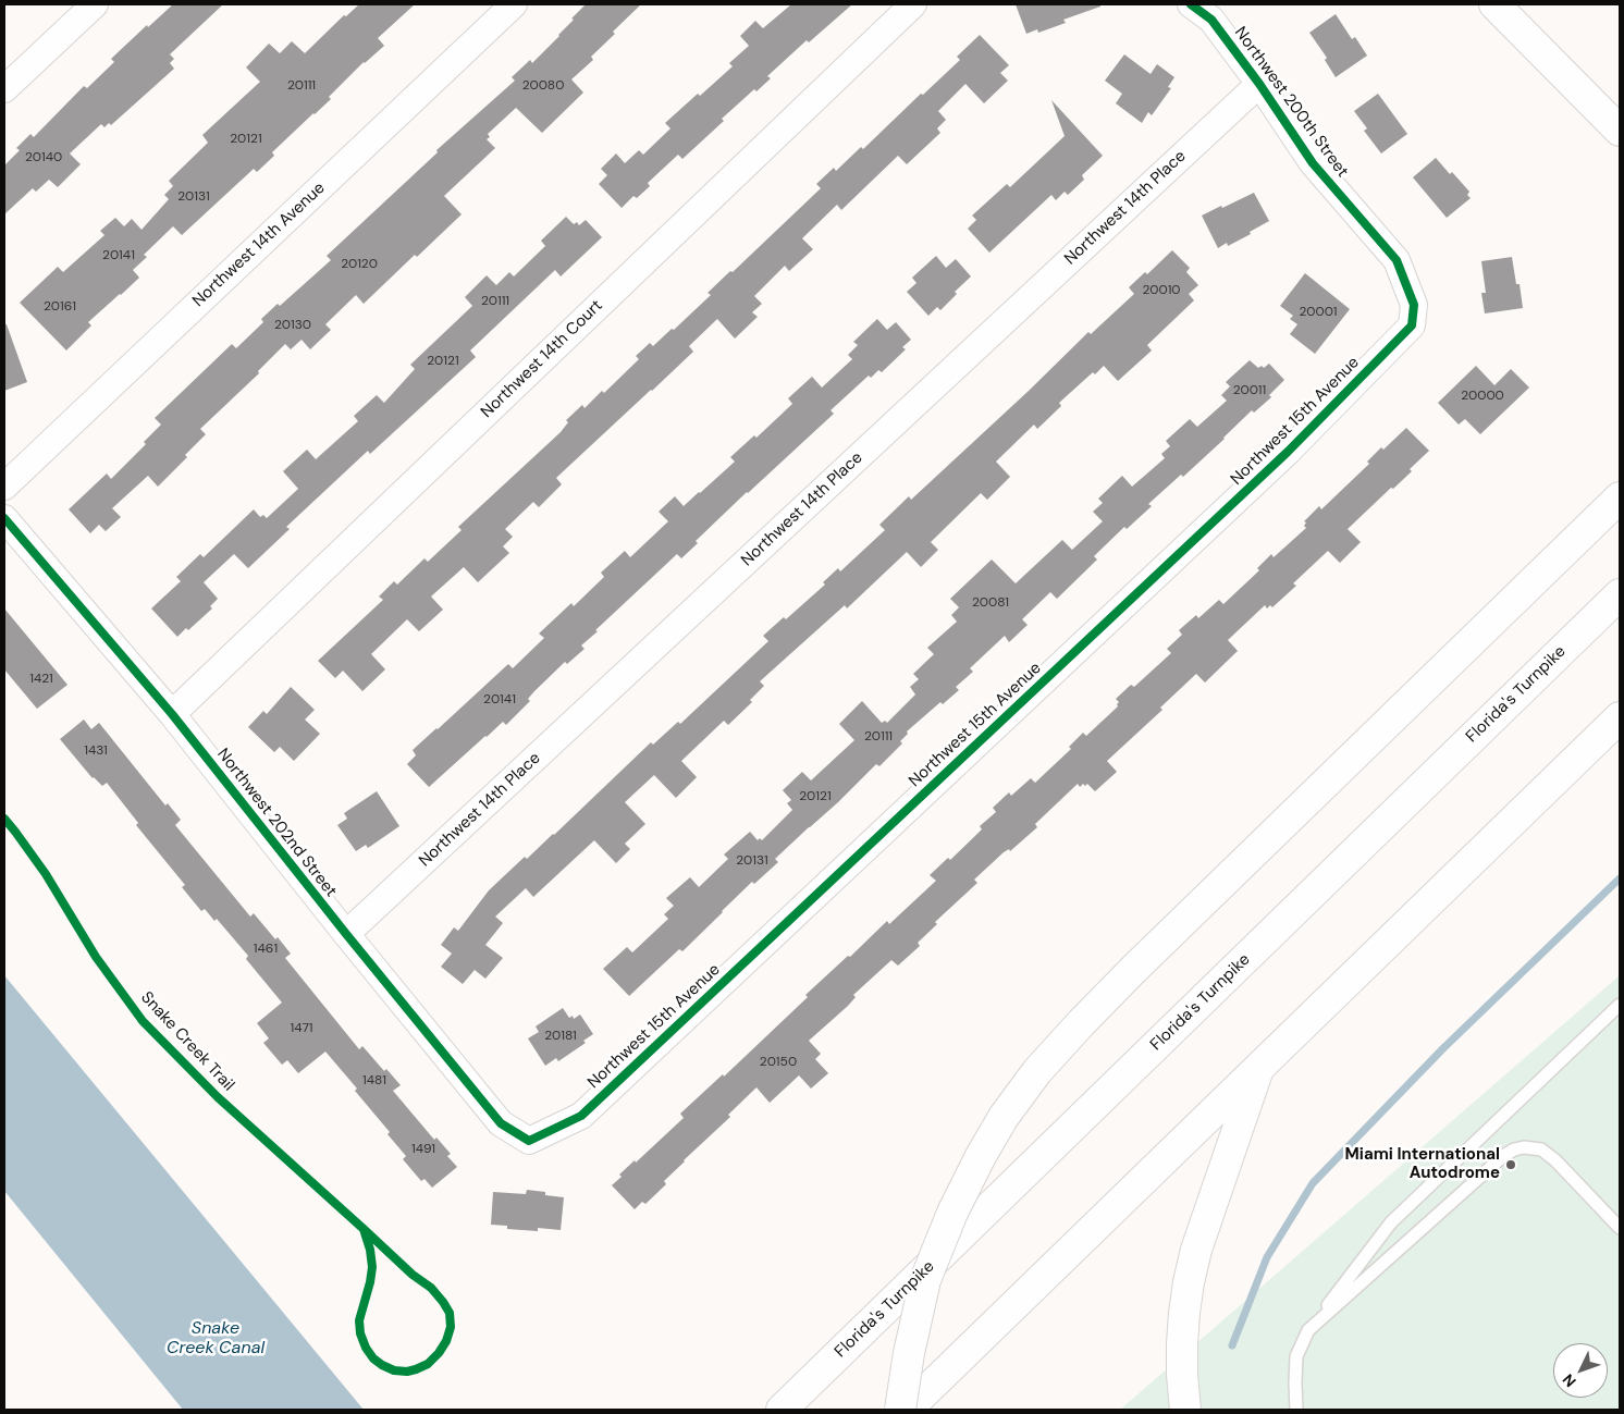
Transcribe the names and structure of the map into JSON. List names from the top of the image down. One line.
{"streets":{"main road":["Florida's Turnpike"],"street":["Northwest 200th Street","Northwest 14th Place","Northwest 14th Avenue","Northwest 14th Court","Northwest 15th Avenue","Northwest 202nd Street"],"cycle path":["Snake Creek Trail"]},"crossings":[["Northwest 200th Street","Northwest 14th Place"],["Northwest 200th Street","Northwest 15th Avenue"],["Northwest 14th Place","Northwest 202nd Street"],["Northwest 14th Court","Northwest 202nd Street"],["Northwest 15th Avenue","Northwest 202nd Street"]],"water":["Snake Creek Canal"],"places":["Miami International Autodrome"],"house_numbers":["20111","20080","20121","20140","20131","20141","20120","20010","20111","20161","20001","20130","20121","20011","20000","20081","1421","20141","20111","1431","20121","20131","1461","1471","20181","20150","1481","1491"],"north":"bottom left"}
